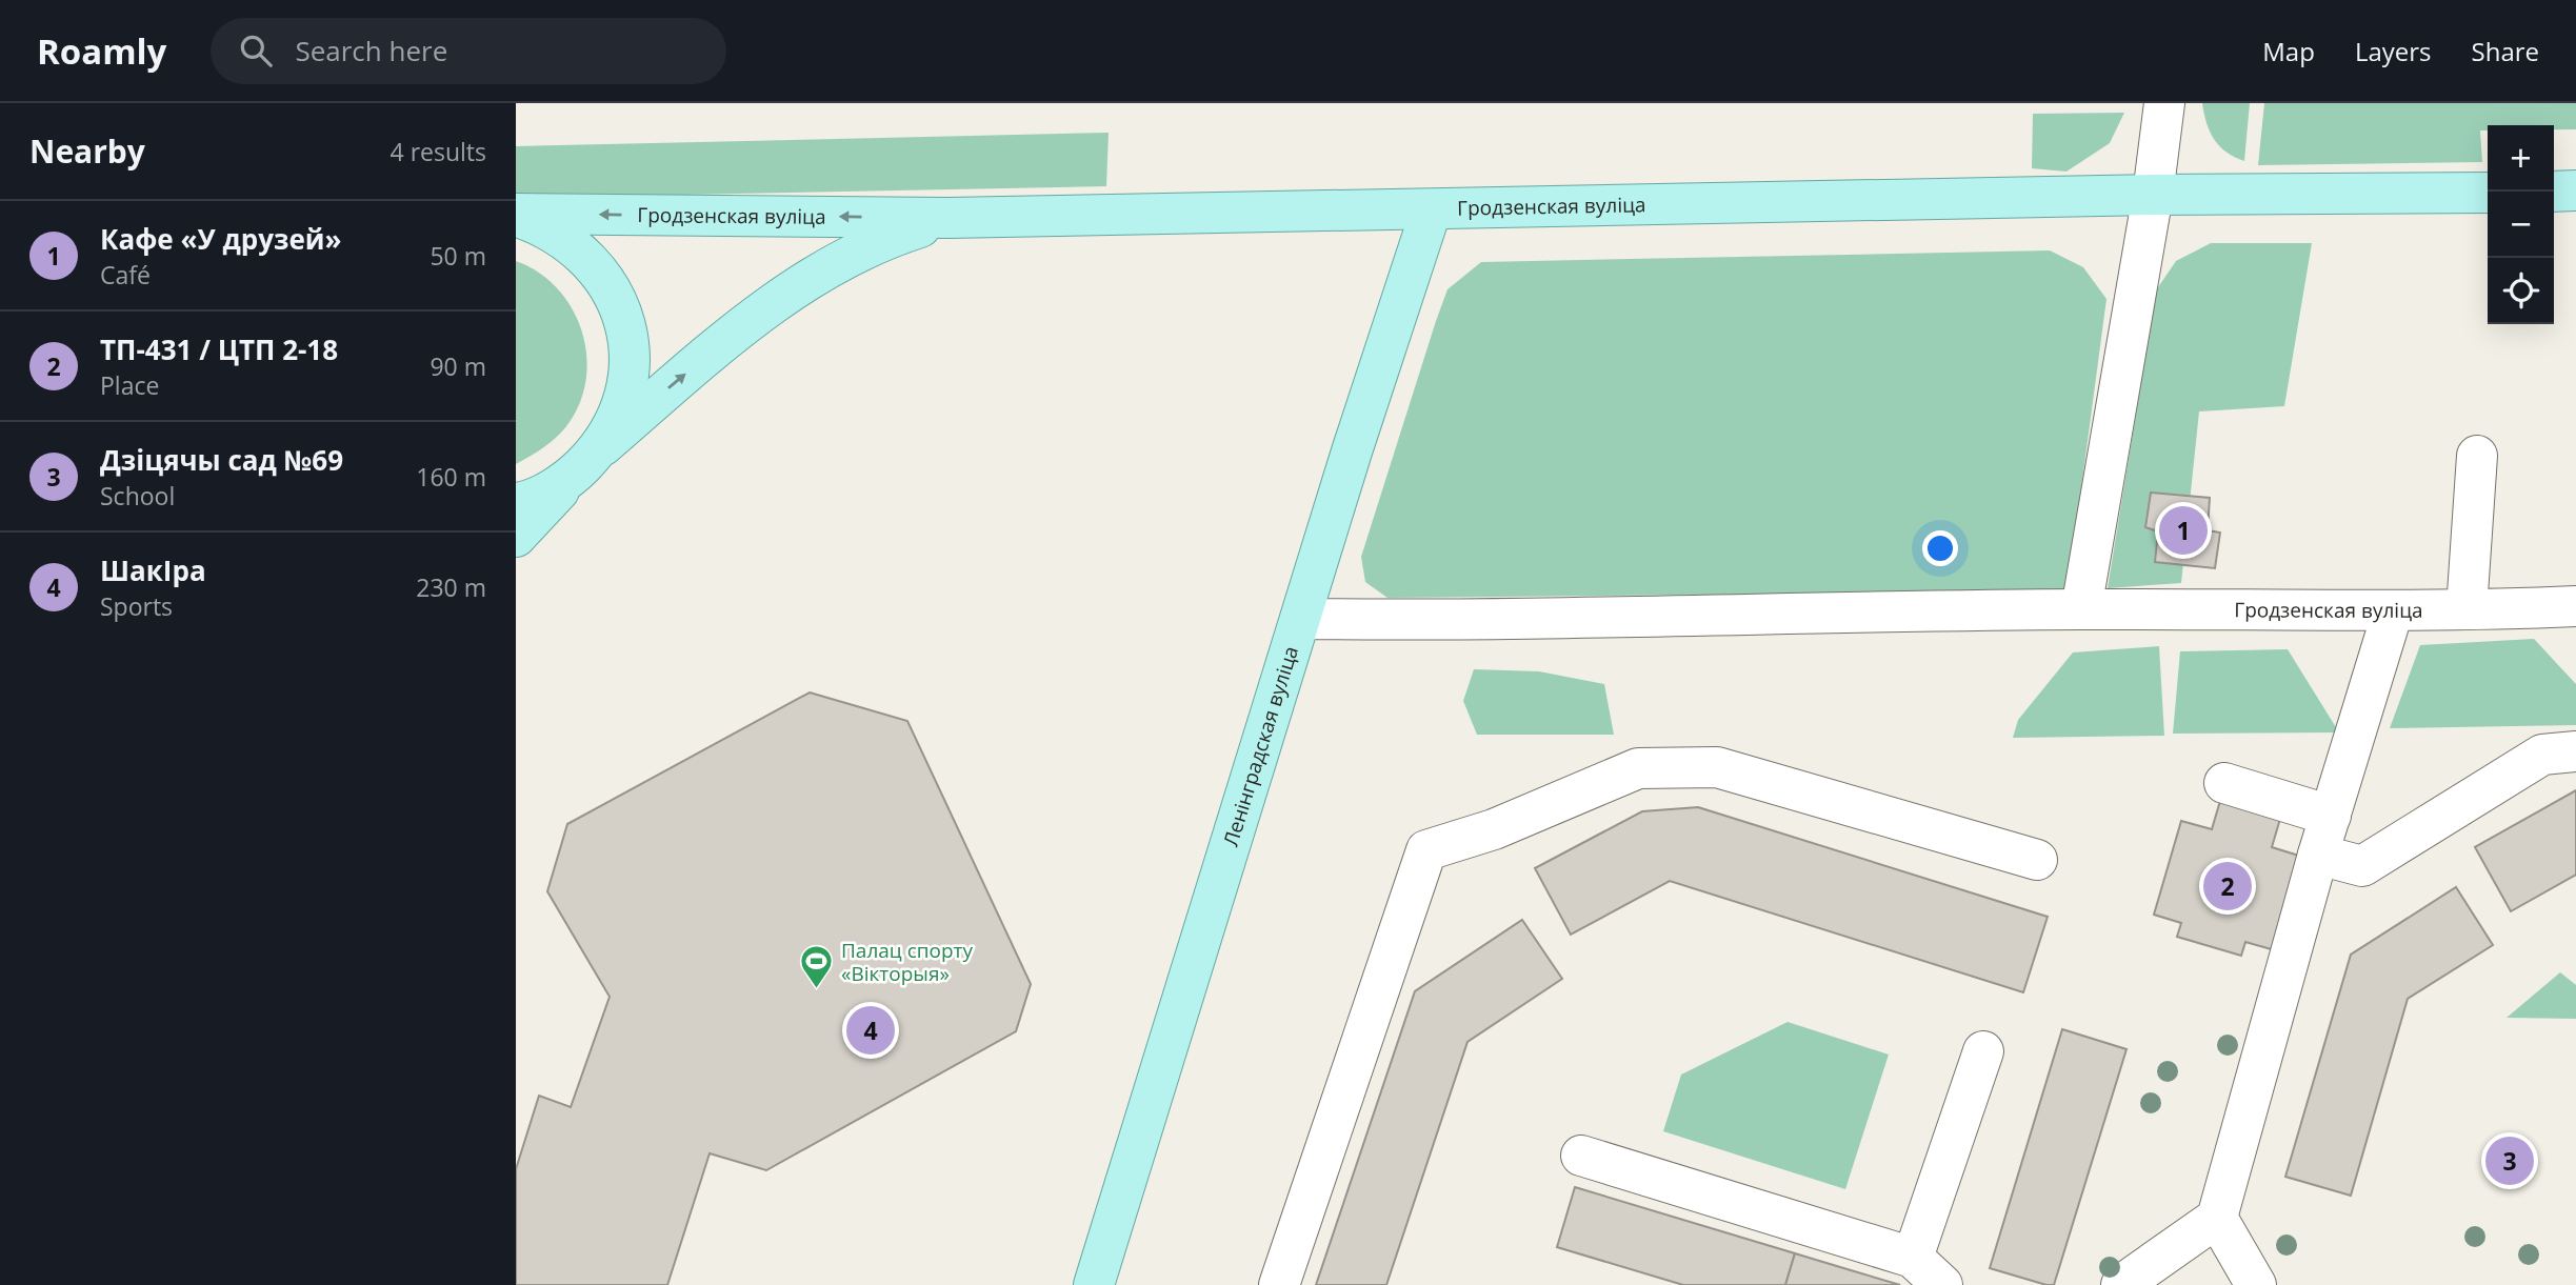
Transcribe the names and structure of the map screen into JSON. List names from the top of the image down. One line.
{"streets":{"main road":["Гродзенская вуліца","Ленінградская вуліца"]},"crossings":[["Гродзенская вуліца","Ленінградская вуліца"]],"places":{"sports":["Палац спорту «Вікторыя»"]},"page":{"header":"Roamly","search":"Search here","nav":["Map","Layers","Share"],"heading":["Nearby","4 results"],"map_buttons":["+","−"],"list":[{"mark":"1","name":"Кафе «У друзей»","note":"Café","value":"50 m"},{"mark":"2","name":"ТП-431 / ЦТП 2-18","note":"Place","value":"90 m"},{"mark":"3","name":"Дзіцячы сад №69","note":"School","value":"160 m"},{"mark":"4","name":"ШакІра","note":"Sports","value":"230 m"}],"pins":["1","2","4","3"]}}
